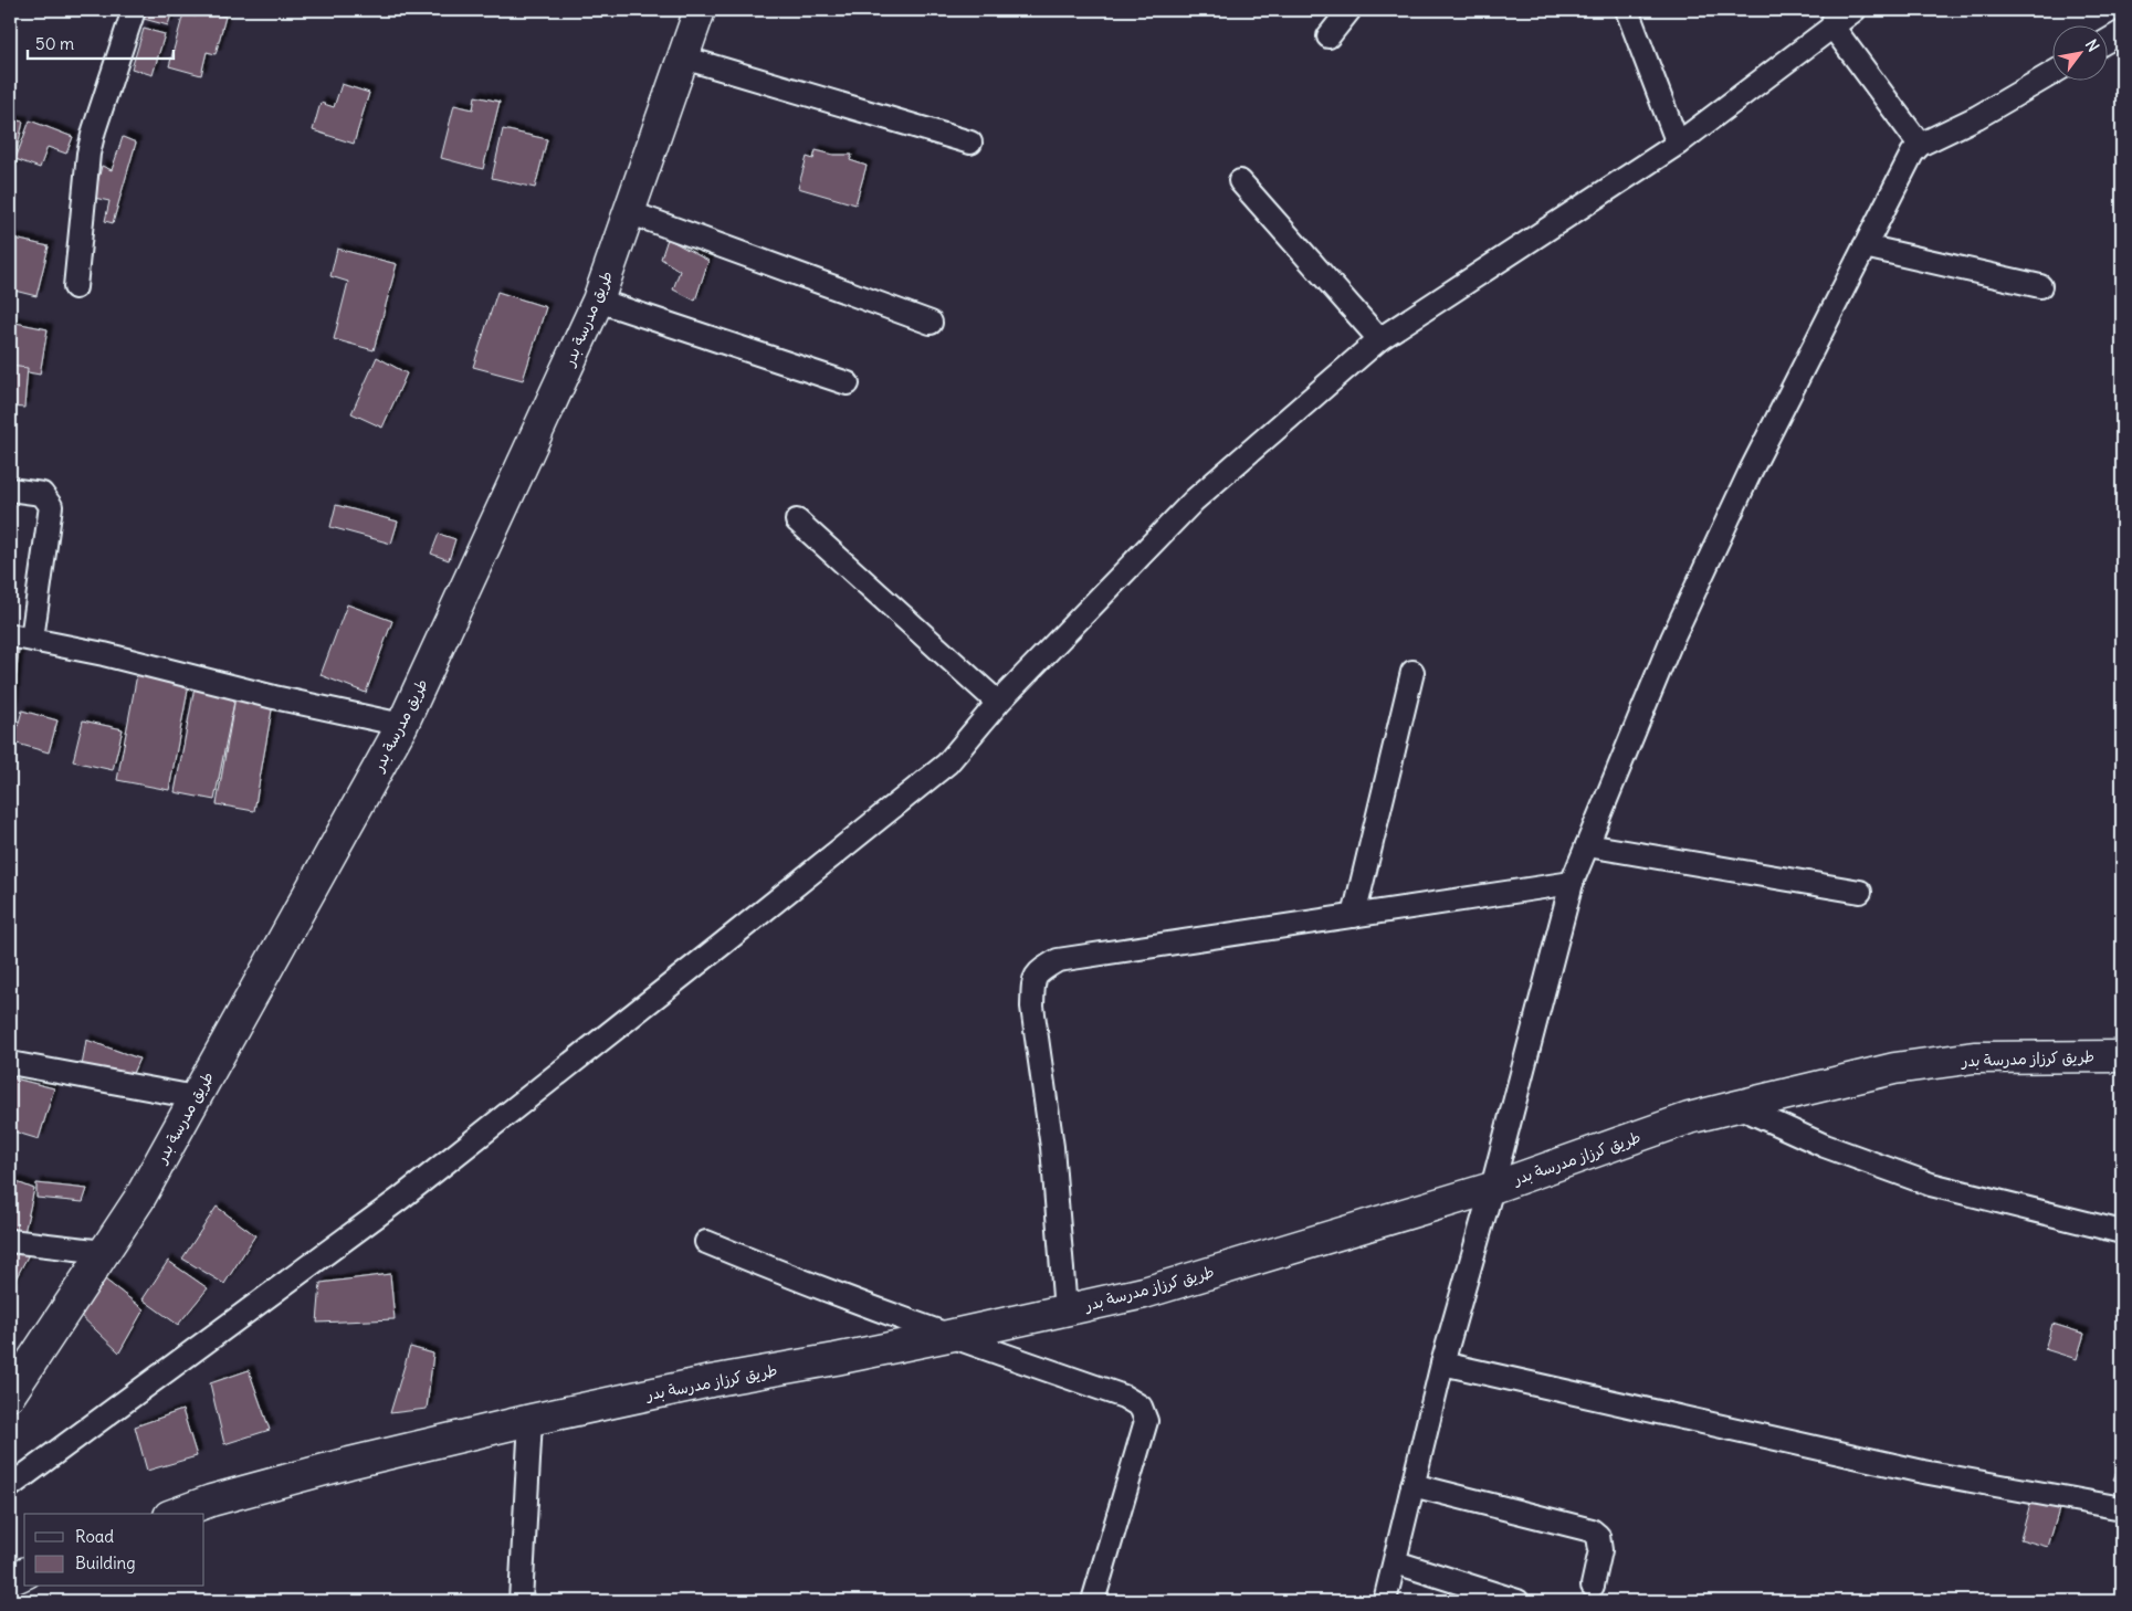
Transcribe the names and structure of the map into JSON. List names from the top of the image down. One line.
{"streets":{"street":["طريق مدرسة بدر","طريق كرزاز مدرسة بدر"]},"legend":["Road","Building"],"scale_bar":"50 m","north":"top right"}
